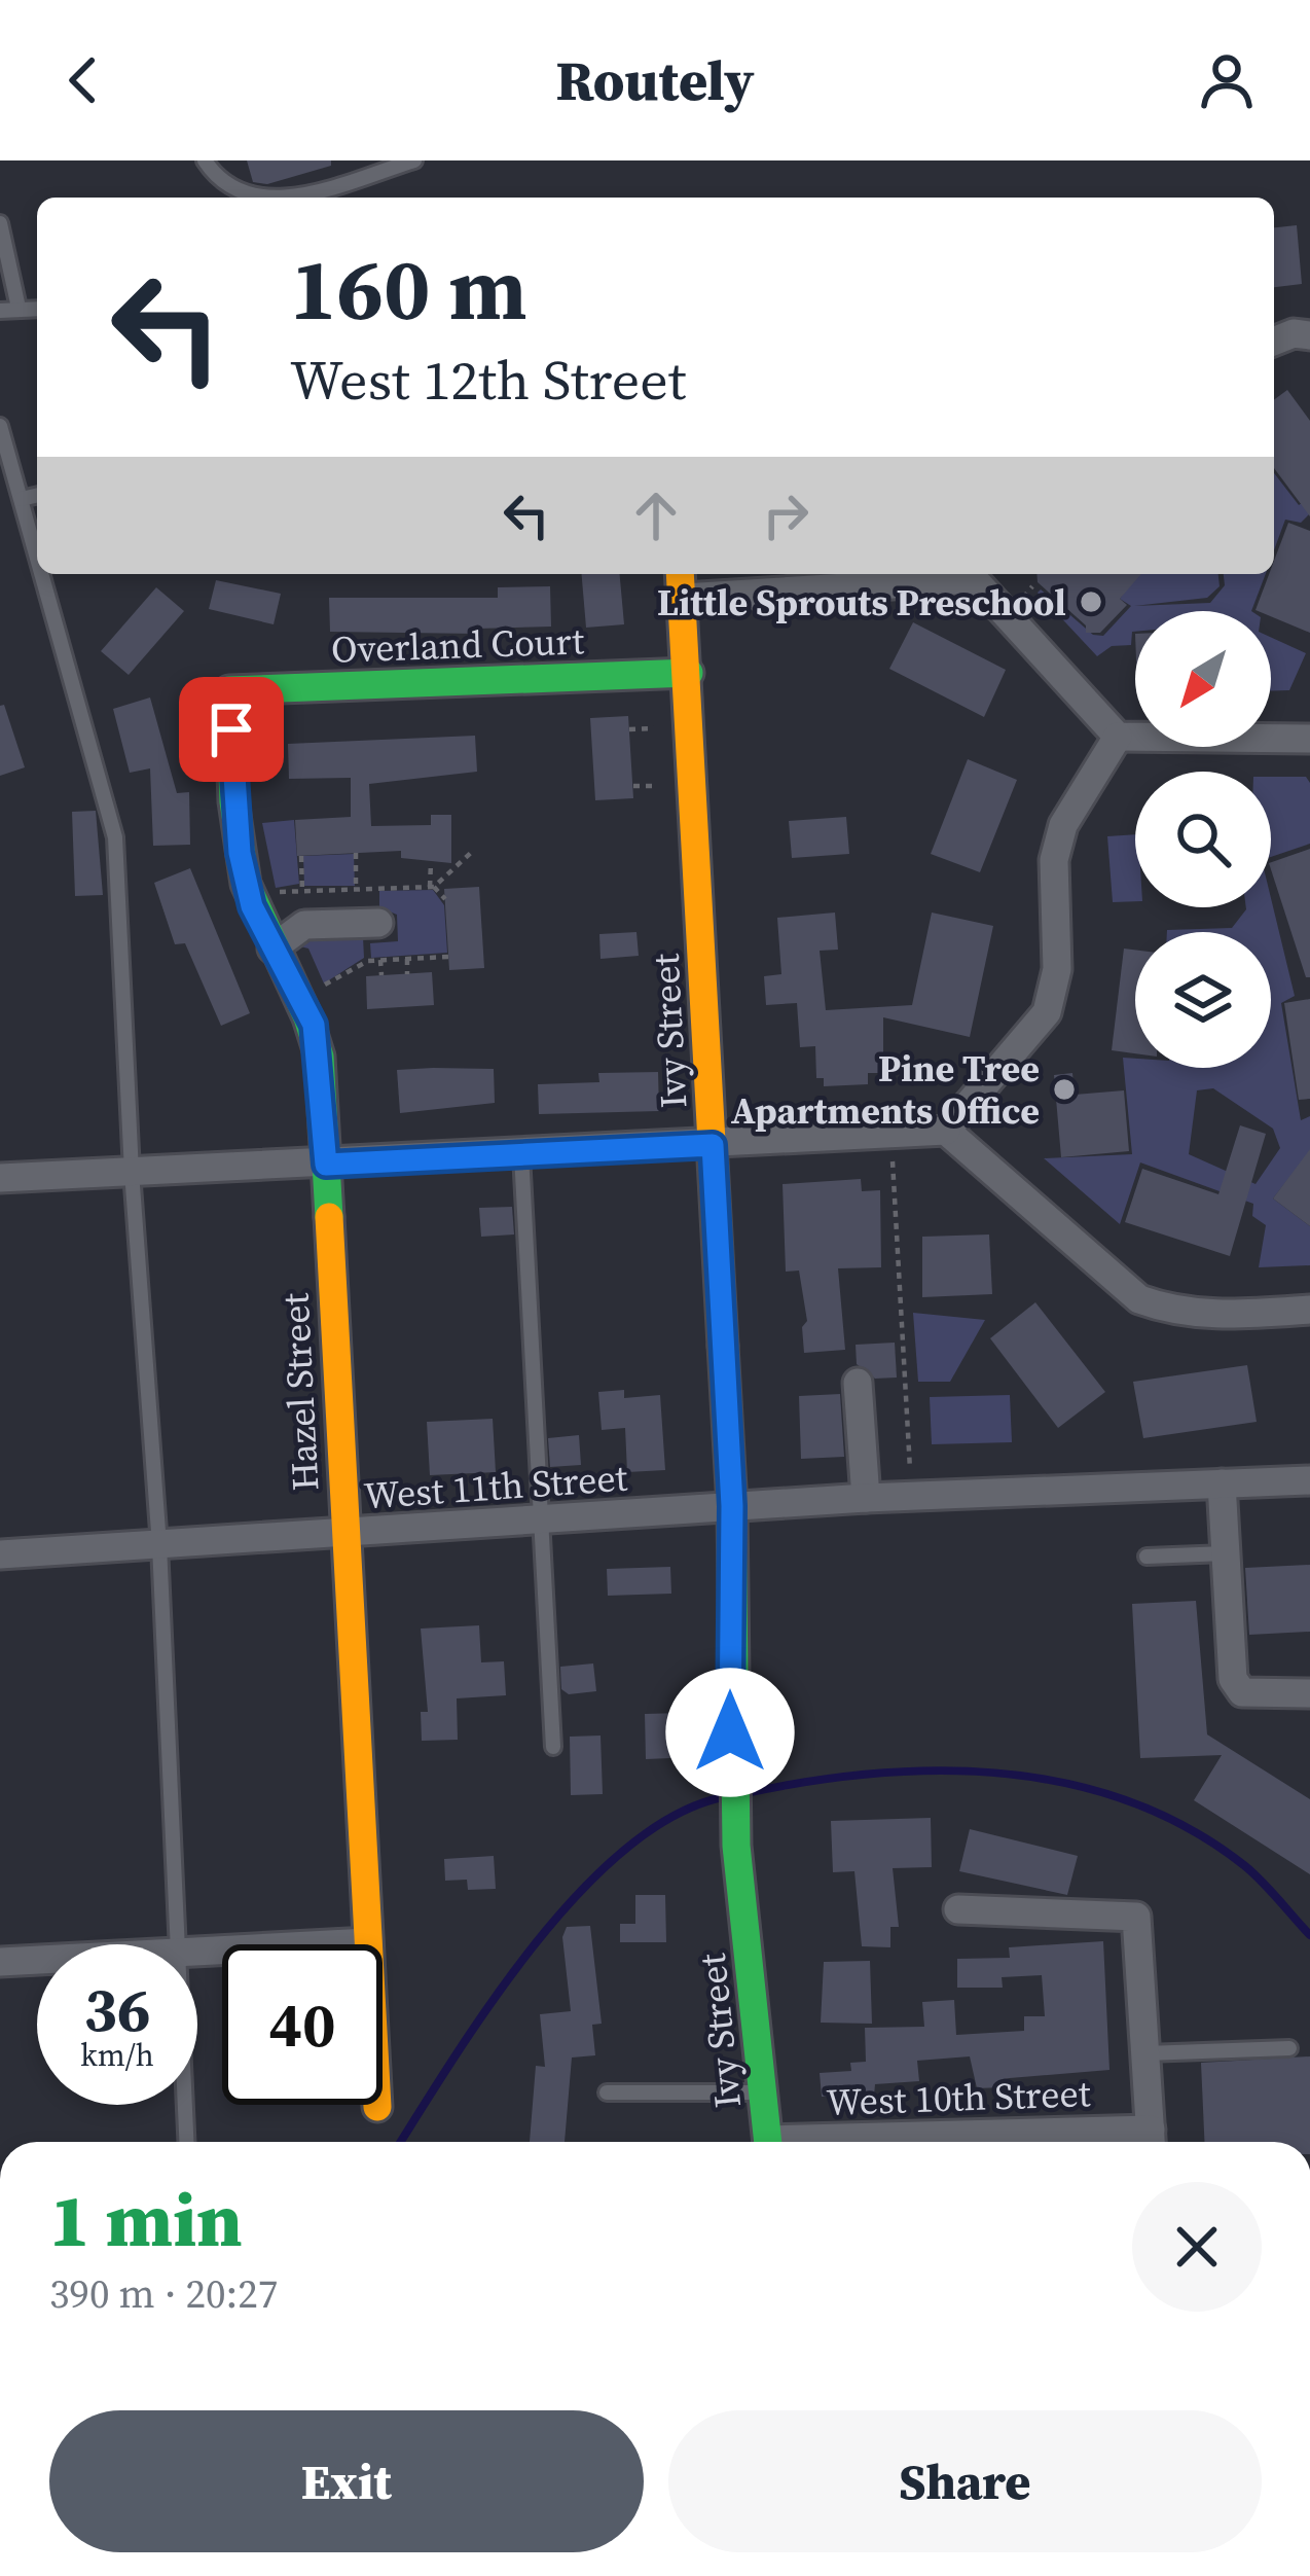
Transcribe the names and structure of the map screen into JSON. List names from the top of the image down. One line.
{"streets":{"street":["Overland Court","Ivy Street","Hazel Street","West 11th Street"]},"crossings":[["Overland Court","Ivy Street"],["Overland Court","Hazel Street"],["Ivy Street","West 11th Street"],["Hazel Street","West 11th Street"]],"places":["Little Sprouts Preschool","Pine Tree Apartments Office"],"north":"bottom left","page":{"header":"Routely","turn":["160 m","West 12th Street"],"speed":"36 km/h","limit":"40","heading":["1 min","390 m · 20:27"],"buttons":["Exit","Share"]}}
